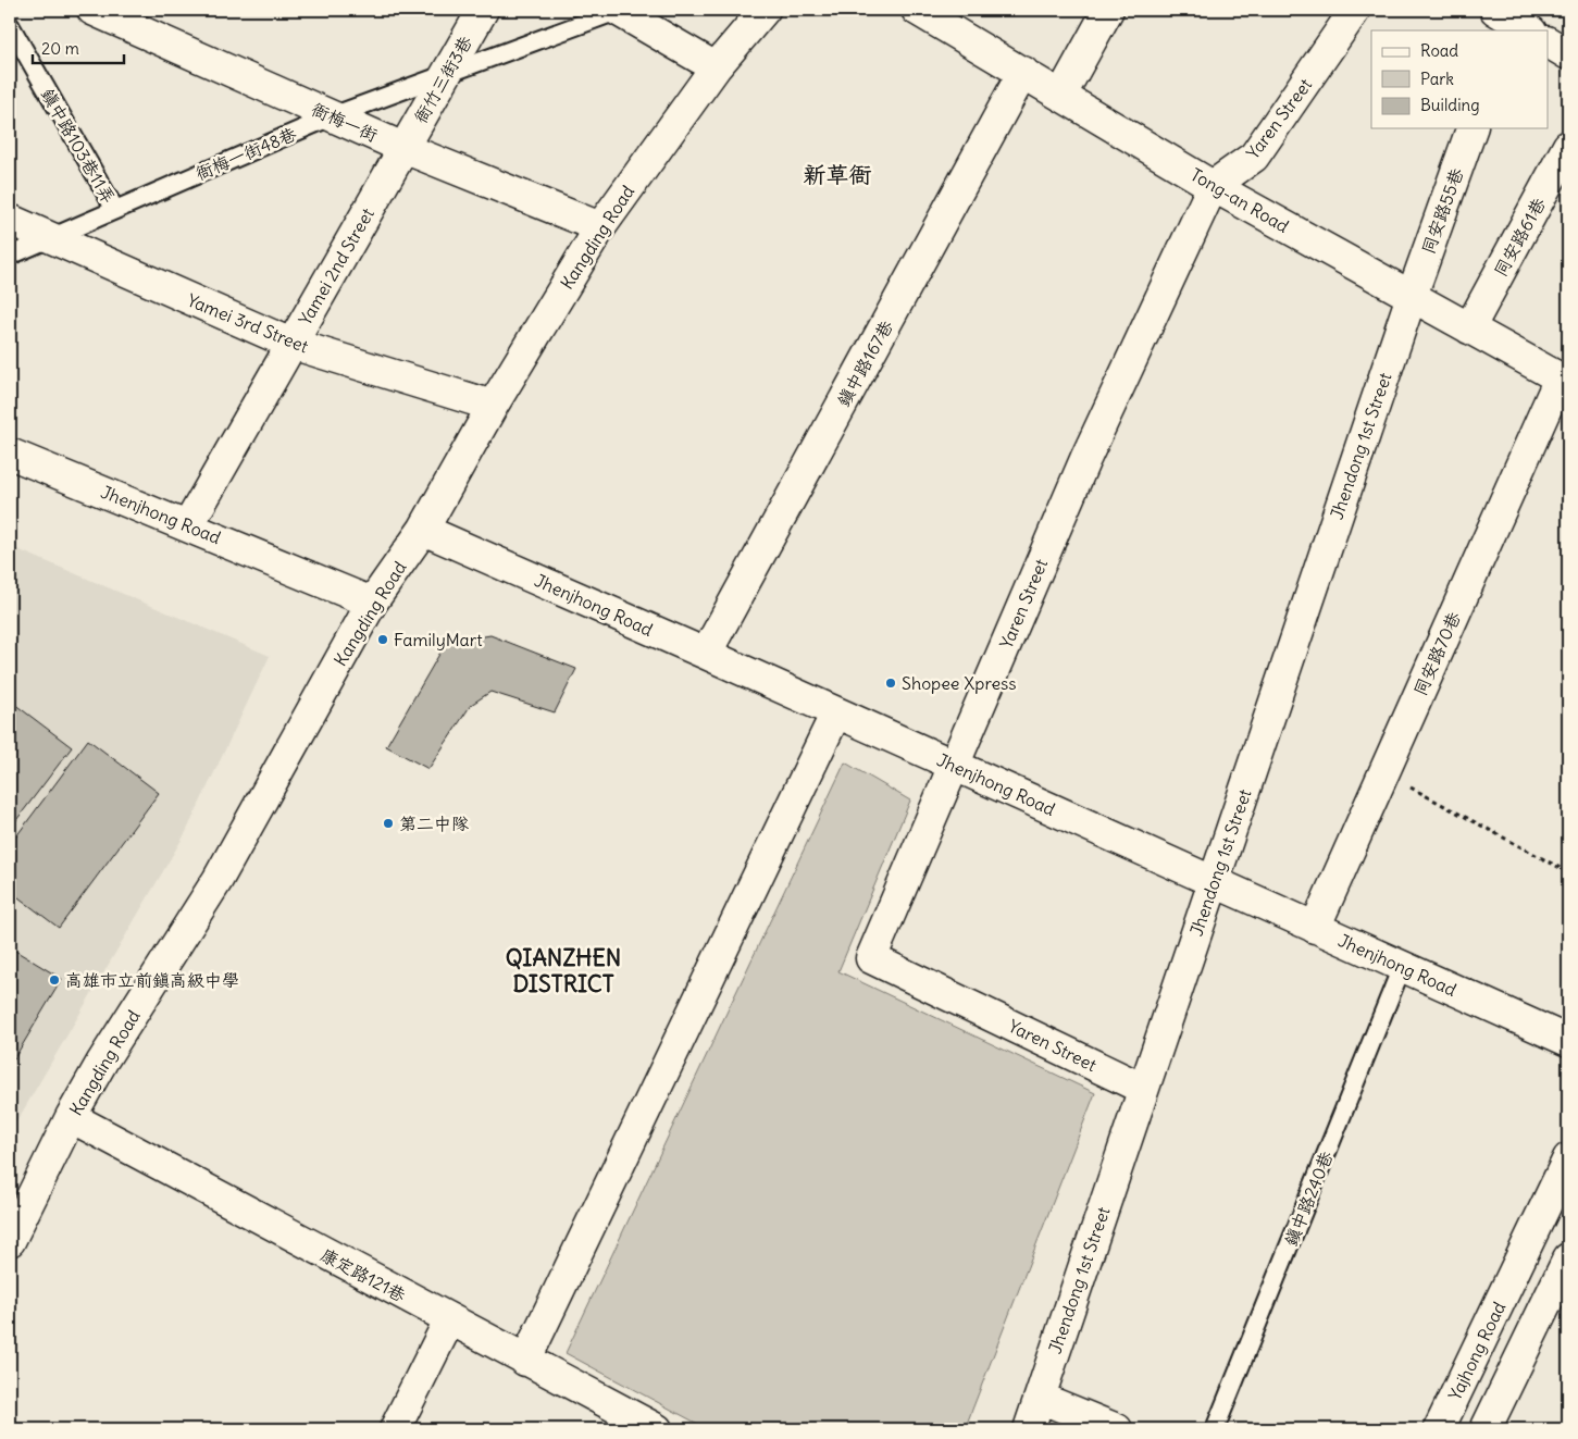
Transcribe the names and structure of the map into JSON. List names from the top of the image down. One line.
{"streets":{"street":["衙竹三街3巷","Yaren Street","衙梅一街","Tong-an Road","同安路55巷","Kangding Road","同安路61巷","Yamei 2nd Street","Yamei 3rd Street","鎮中路167巷","Jhendong 1st Street","Jhenjhong Road","同安路70巷","康定路121巷","Yajhong Road"],"lane":["鎮中路103巷11弄","衙梅一街48巷","鎮中路240巷"]},"crossings":[["衙竹三街3巷","衙梅一街"],["衙竹三街3巷","衙梅一街48巷"],["衙竹三街3巷","Yamei 2nd Street"],["Yaren Street","Tong-an Road"],["Yaren Street","Jhendong 1st Street"],["Yaren Street","Jhenjhong Road"],["衙梅一街","衙梅一街48巷"],["衙梅一街","Kangding Road"],["衙梅一街","Yamei 2nd Street"],["鎮中路103巷11弄","衙梅一街48巷"],["衙梅一街48巷","Yamei 3rd Street"],["Tong-an Road","同安路55巷"],["Tong-an Road","同安路61巷"],["Tong-an Road","鎮中路167巷"],["Tong-an Road","Jhendong 1st Street"],["Tong-an Road","同安路70巷"],["同安路55巷","Jhendong 1st Street"],["Kangding Road","Yamei 3rd Street"],["Kangding Road","Jhenjhong Road"],["Kangding Road","康定路121巷"],["Yamei 2nd Street","Yamei 3rd Street"],["Yamei 2nd Street","Jhenjhong Road"],["鎮中路167巷","Jhenjhong Road"],["Jhendong 1st Street","Jhenjhong Road"],["Jhenjhong Road","同安路70巷"],["Jhenjhong Road","鎮中路240巷"]],"districts":["新草衙","QIANZHEN DISTRICT"],"places":["FamilyMart","Shopee Xpress","第二中隊","高雄市立前鎮高級中學"],"legend":["Road","Park","Building"],"scale_bar":"20 m"}
